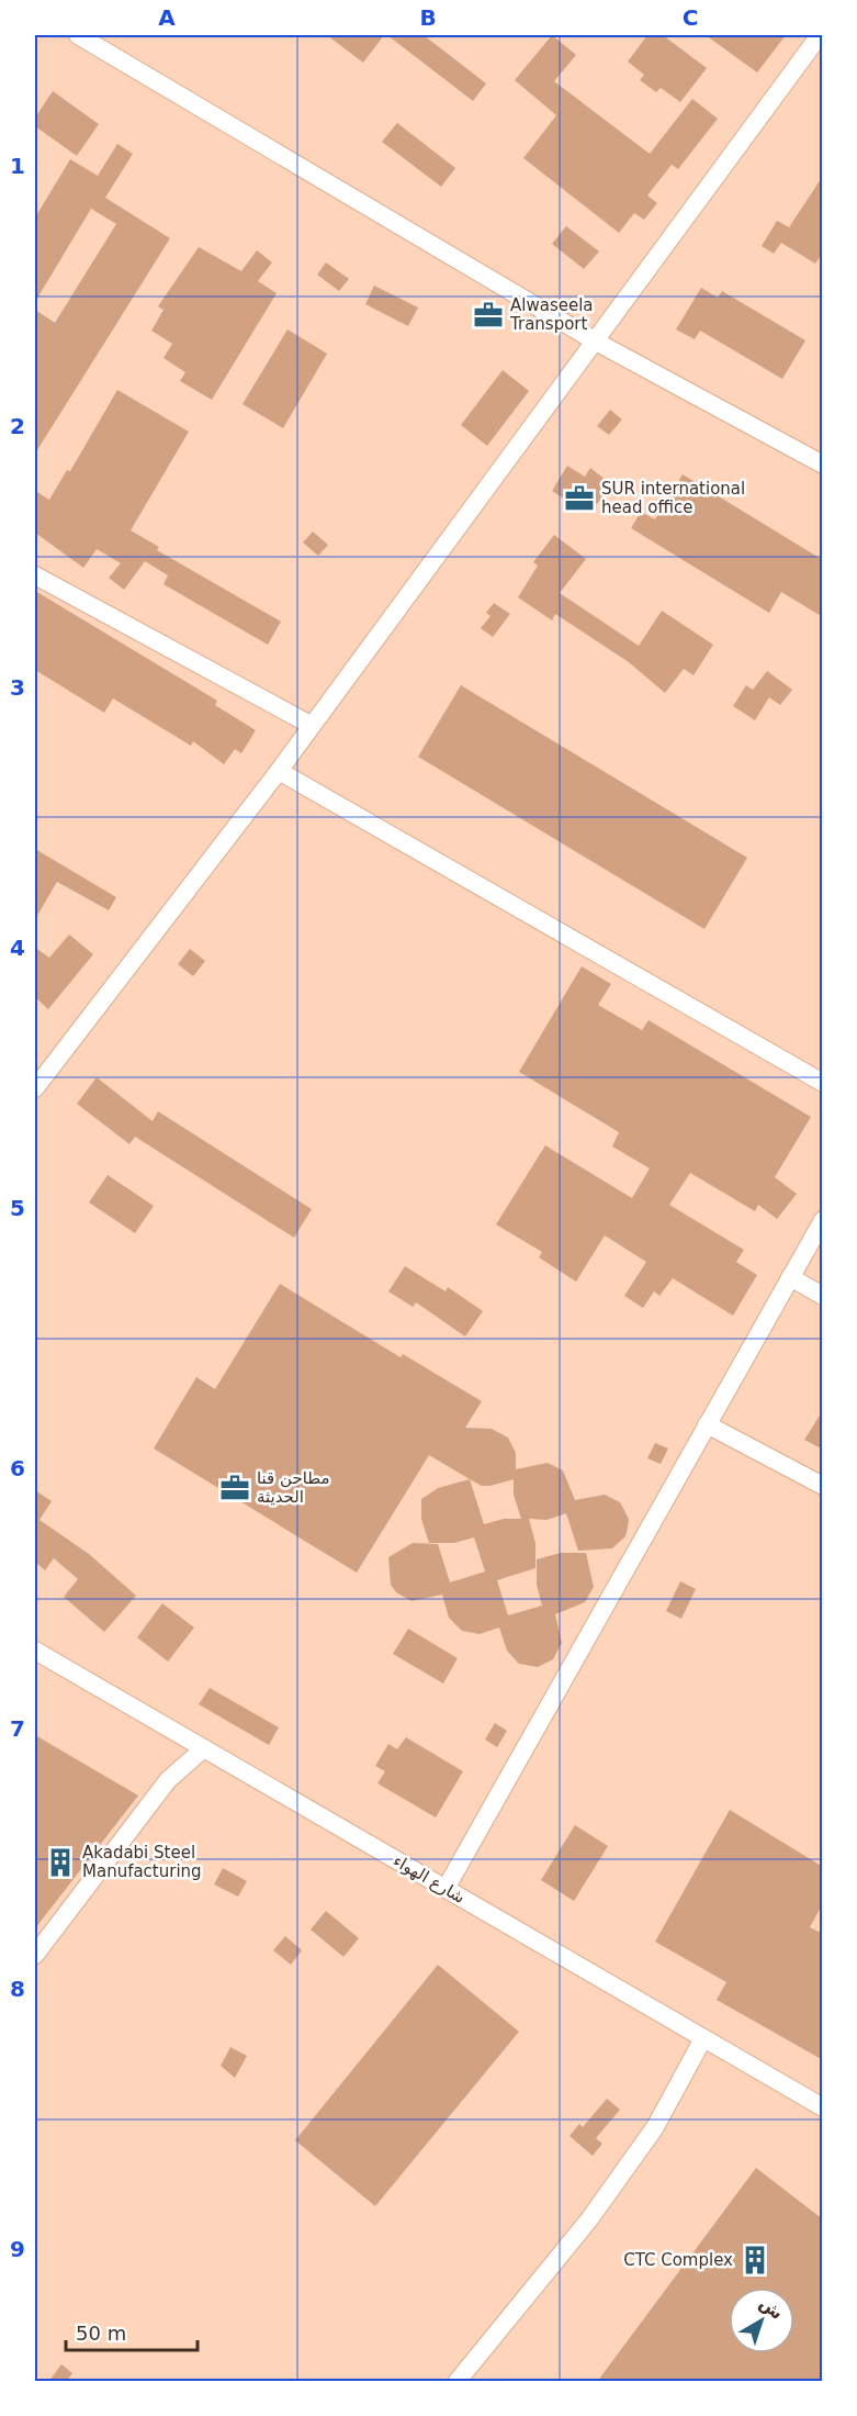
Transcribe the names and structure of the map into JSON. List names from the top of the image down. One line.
{"streets":{"street":["شارع الهواء"]},"places":{"office":["Alwaseela Transport","SUR international head office","مطاحن قنا الحديثة"],"building":["Akadabi Steel Manufacturing","CTC Complex"]},"scale_bar":"50 m","north":"top right","grid":{"columns":["A","B","C"],"rows":["1","2","3","4","5","6","7","8","9"]}}
